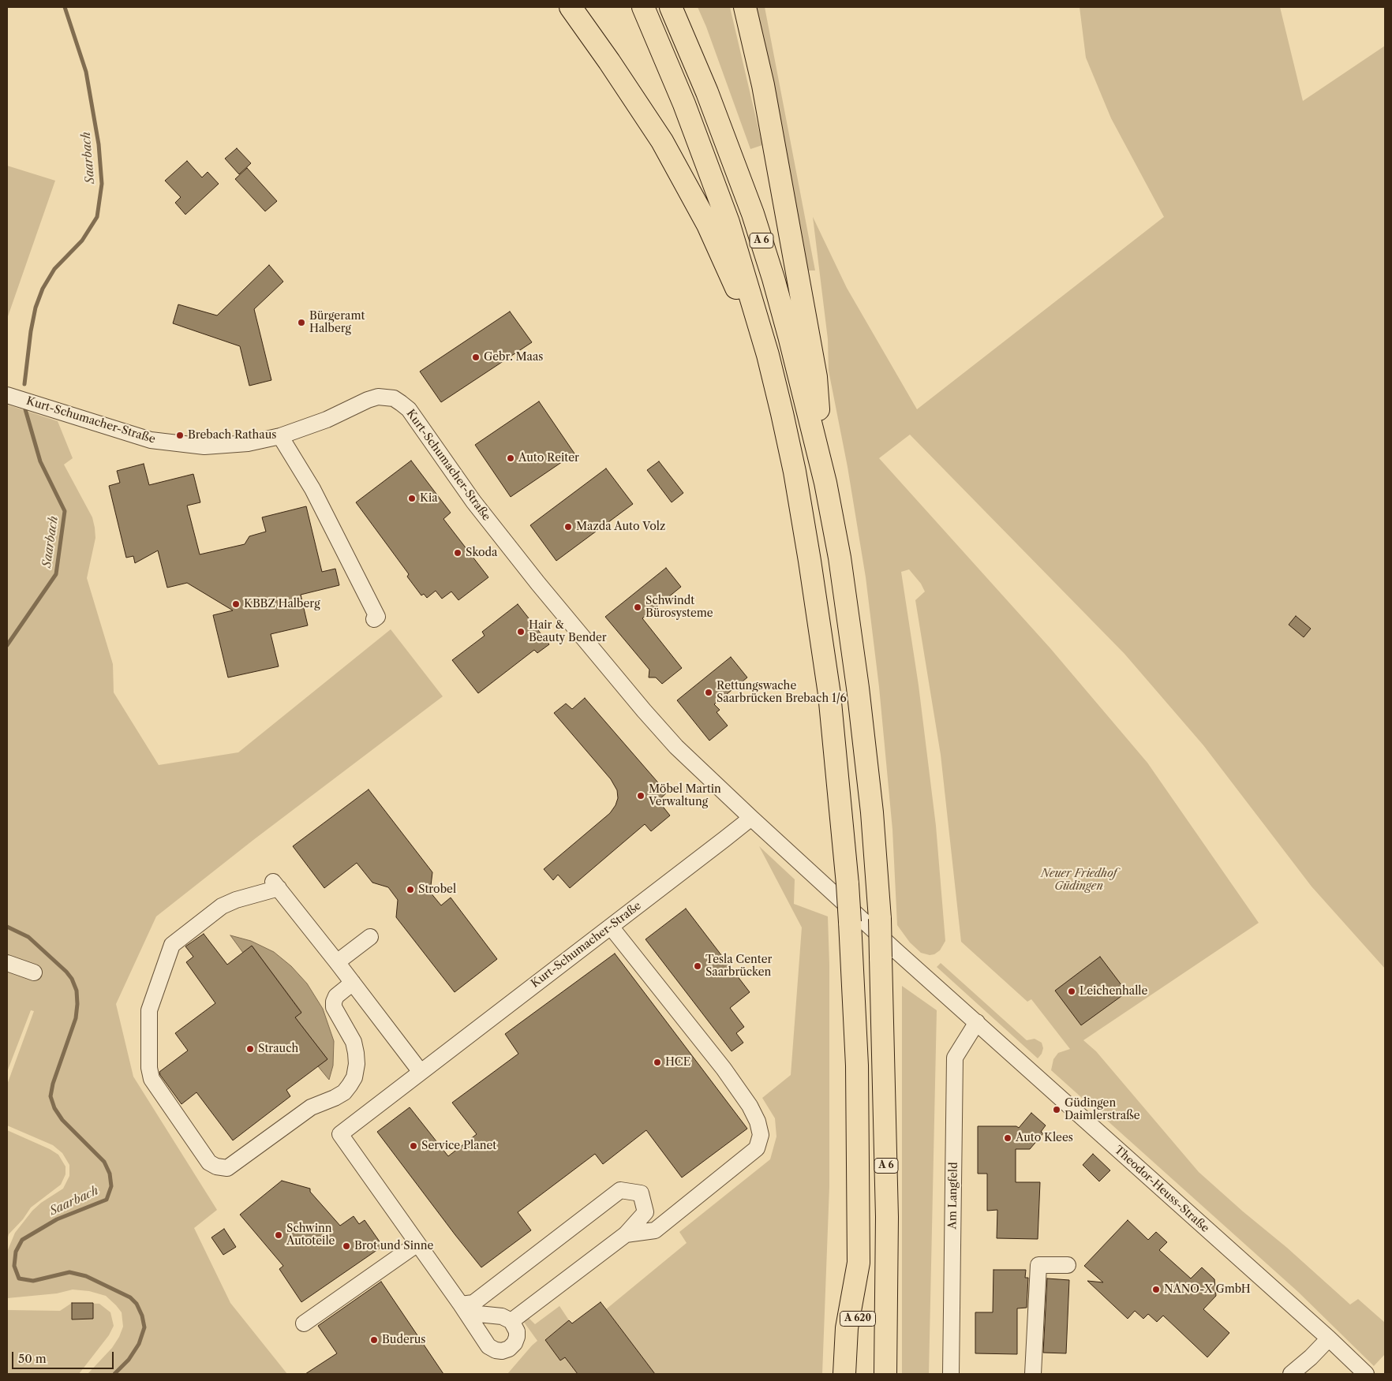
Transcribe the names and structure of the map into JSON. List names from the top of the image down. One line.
{"streets":{"highway":["A 6","A 620"],"street":["Kurt-Schumacher-Straße","Theodor-Heuss-Straße","Am Langfeld"]},"crossings":[["A 6","A 620"],["Kurt-Schumacher-Straße","Theodor-Heuss-Straße"],["Theodor-Heuss-Straße","Am Langfeld"]],"water":["Saarbach"],"parks":["Neuer Friedhof Güdingen"],"places":["Bürgeramt Halberg","Gebr. Maas","Brebach Rathaus","Auto Reiter","Kia","Mazda Auto Volz","Skoda","KBBZ Halberg","Schwindt Bürosysteme","Hair & Beauty Bender","Rettungswache Saarbrücken Brebach 1/6","Möbel Martin Verwaltung","Strobel","Tesla Center Saarbrücken","Leichenhalle","Strauch","HCE","Güdingen Daimlerstraße","Auto Klees","Service Planet","Schwinn Autoteile","Brot und Sinne","NANO-X GmbH","Buderus"],"scale_bar":"50 m"}
